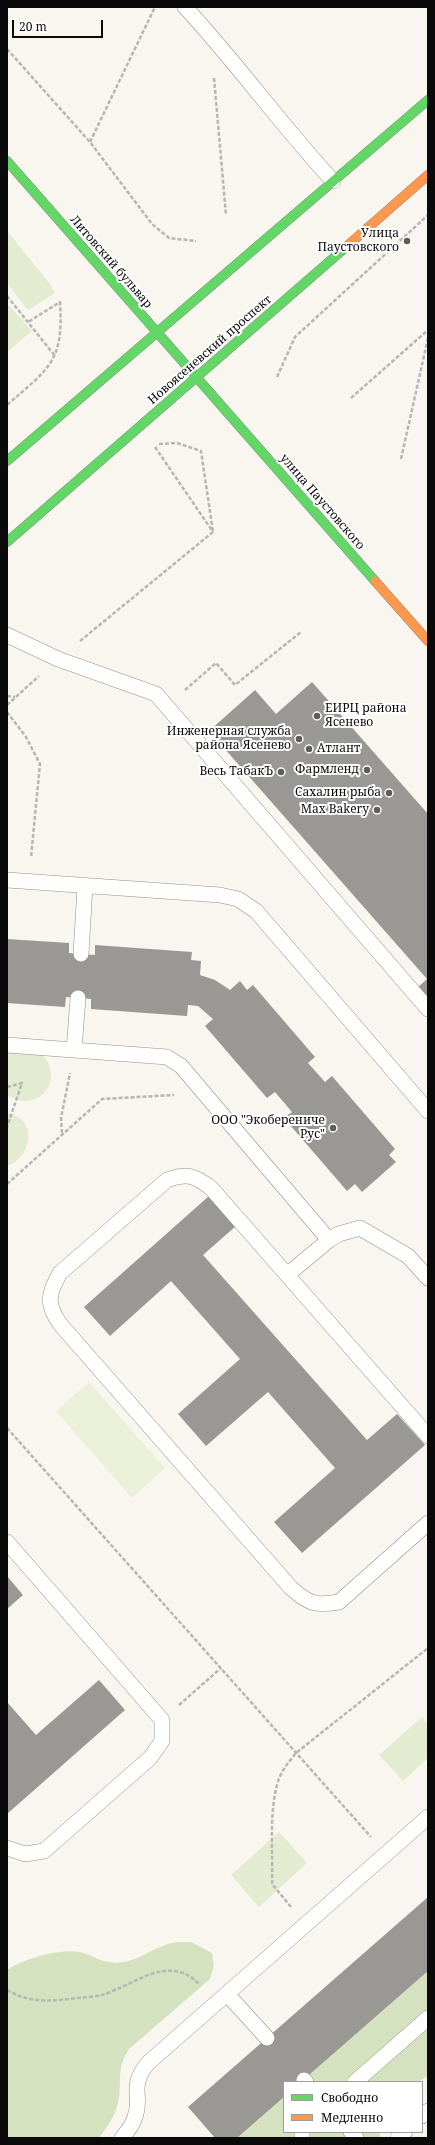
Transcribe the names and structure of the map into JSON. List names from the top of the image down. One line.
{"streets":{"main road":["Литовский бульвар","Новоясеневский проспект","улица Паустовского"]},"crossings":[["Литовский бульвар","Новоясеневский проспект"],["Литовский бульвар","улица Паустовского"],["Новоясеневский проспект","улица Паустовского"]],"places":["Улица Паустовского","ЕИРЦ района Ясенево","Инженерная служба района Ясенево","Атлант","Фармленд","Весь ТабакЪ","Сахалин рыба","Max Bakery","ООО \"Экоберениче Рус\""],"legend":["Свободно","Медленно"],"scale_bar":"20 m"}
